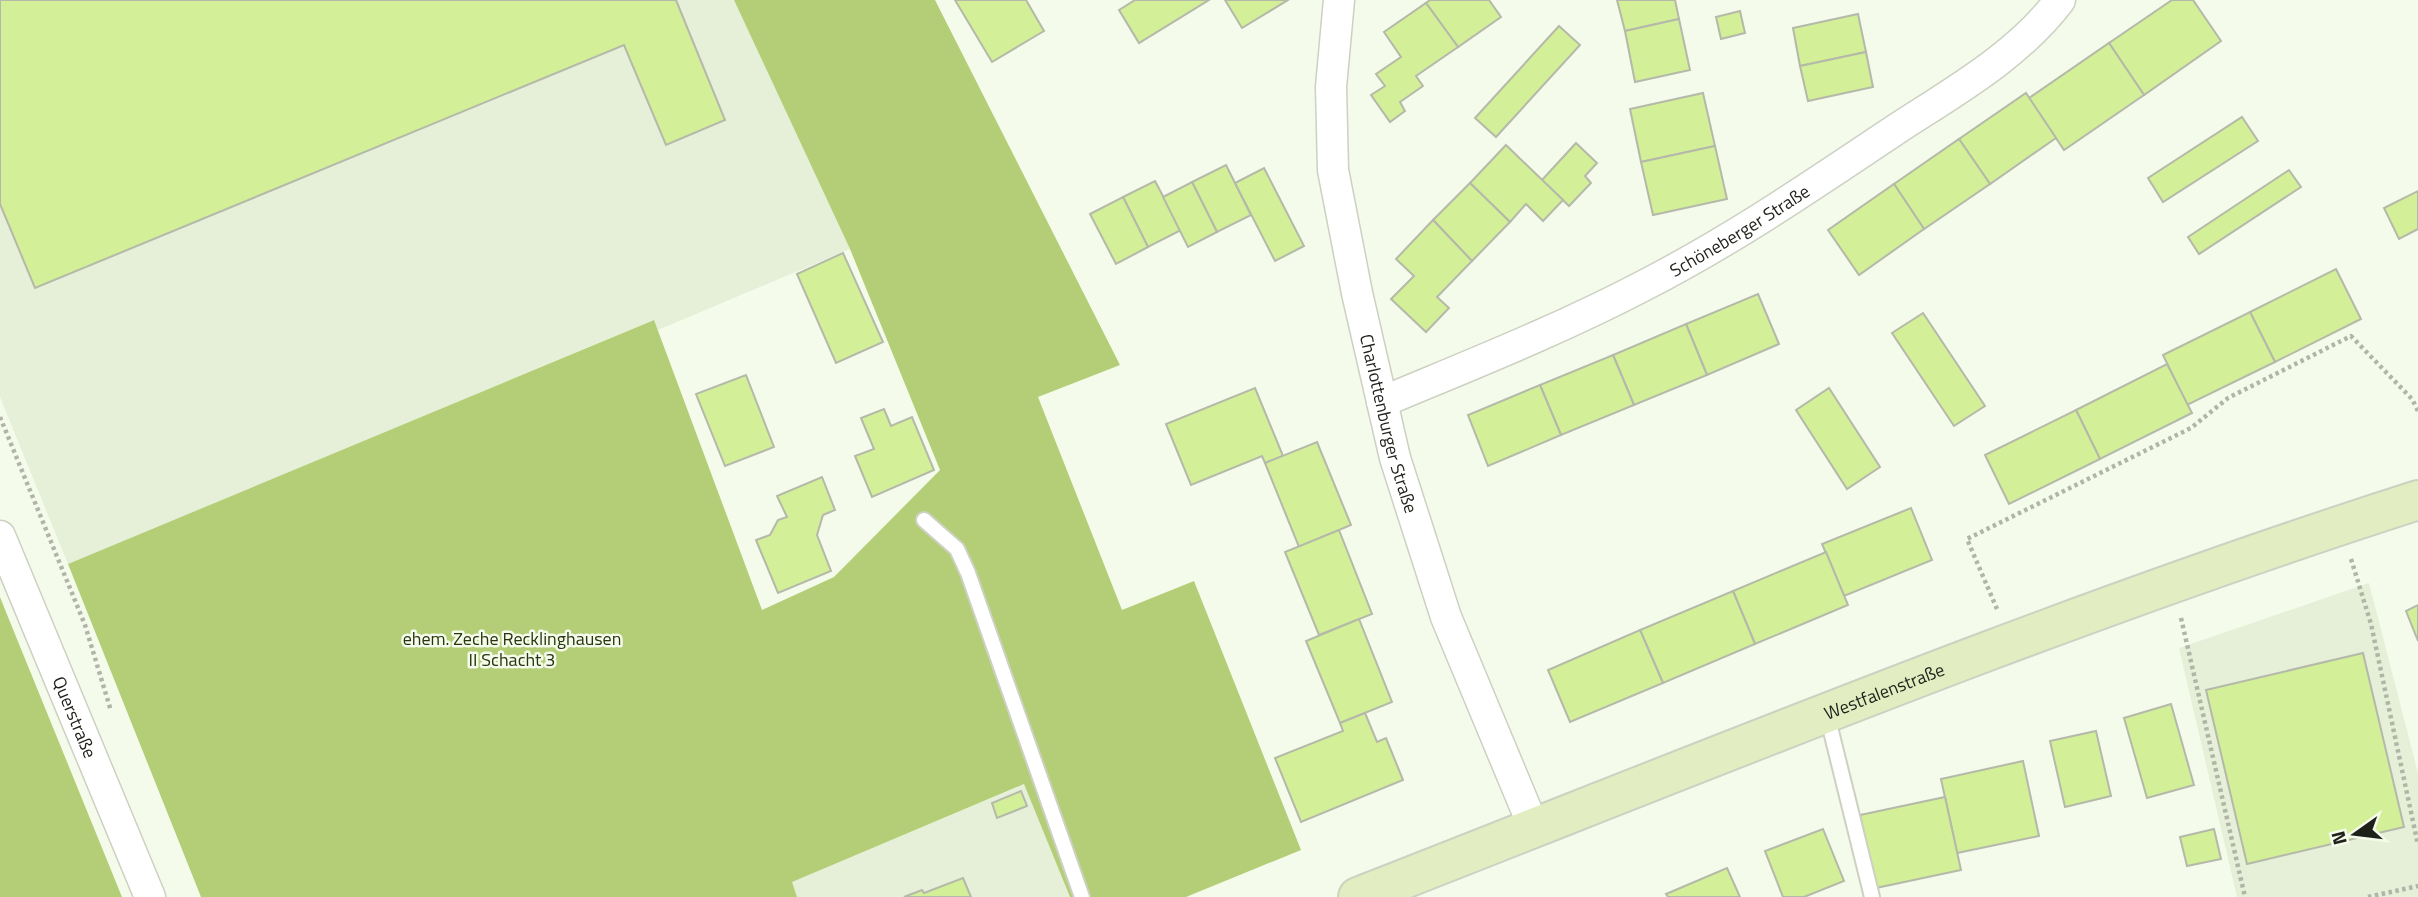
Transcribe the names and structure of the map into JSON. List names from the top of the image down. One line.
{"streets":{"main road":["Westfalenstraße"],"street":["Schöneberger Straße","Charlottenburger Straße","Querstraße"]},"crossings":[["Schöneberger Straße","Charlottenburger Straße"],["Charlottenburger Straße","Westfalenstraße"]],"parks":["ehem. Zeche Recklinghausen II Schacht 3"],"north":"left"}
